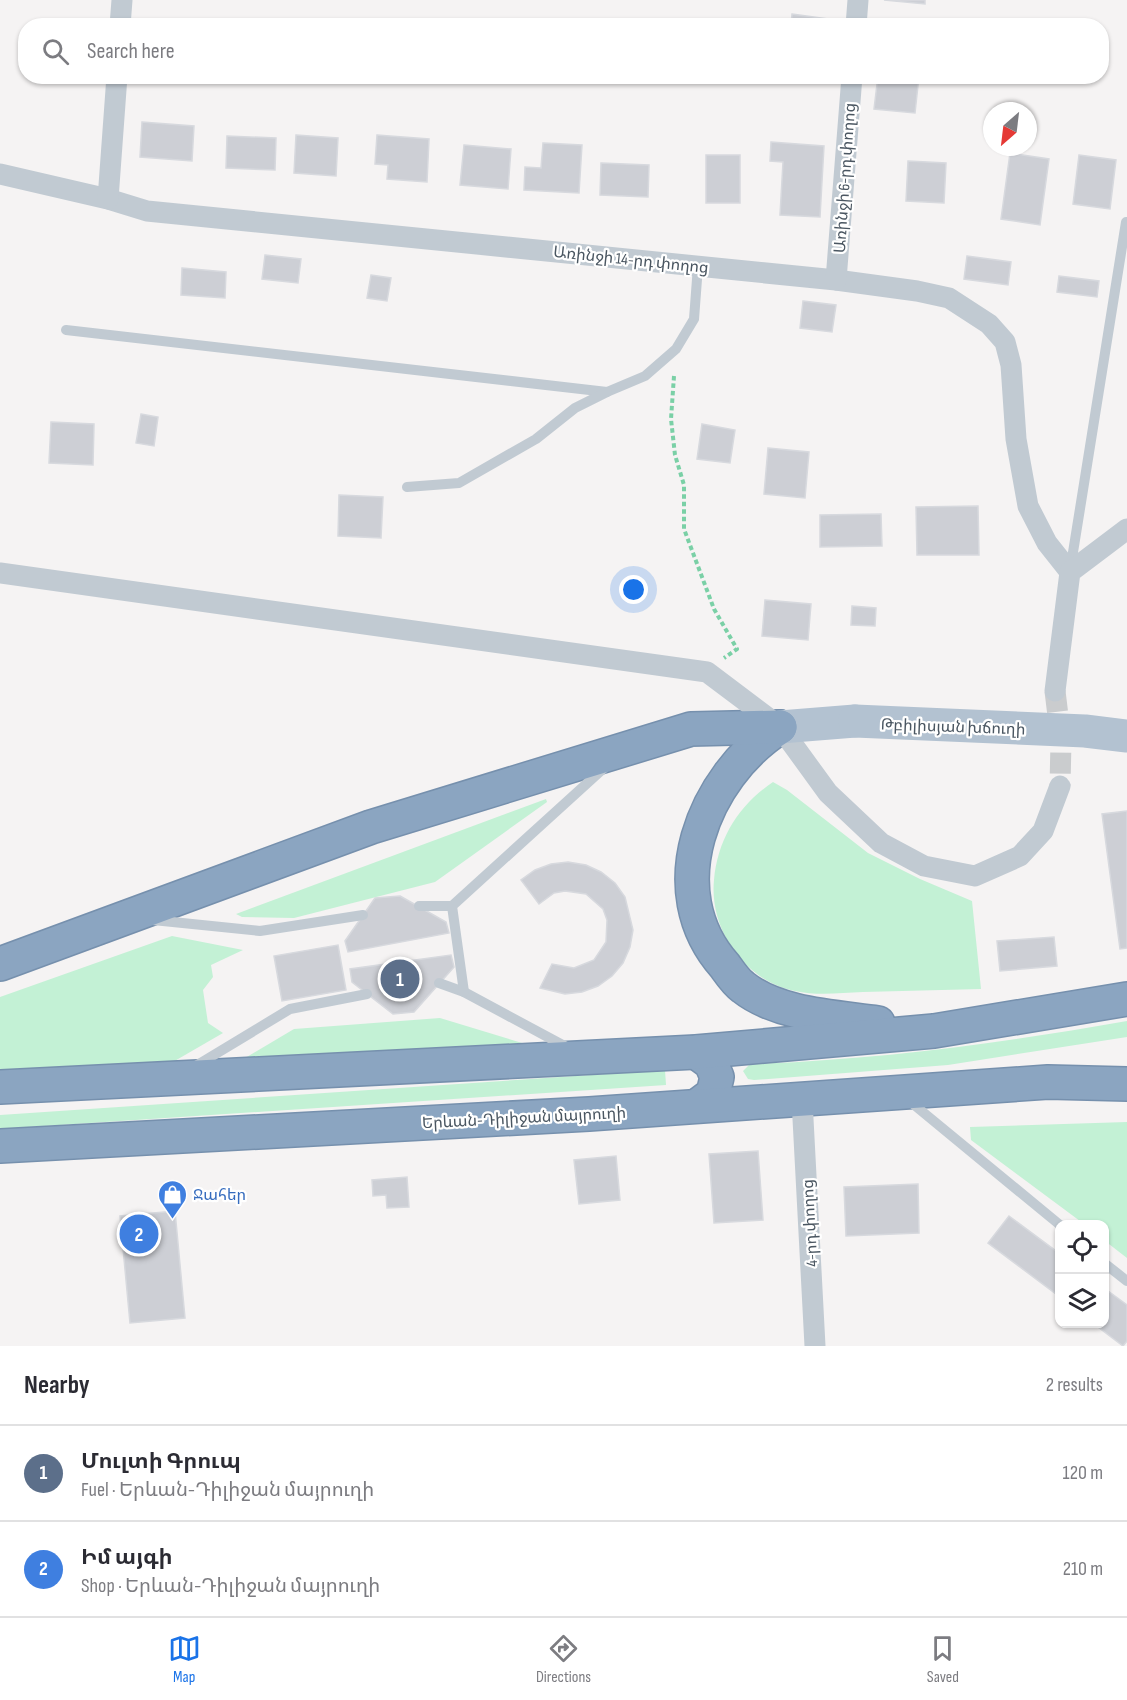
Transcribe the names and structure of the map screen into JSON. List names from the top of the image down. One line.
{"streets":{"highway":["Երևան-Դիլիջան մայրուղի"],"main road":["Թբիլիսյան խճուղի"],"street":["Առինջի 6-րդ փողոց","Առինջի 14-րդ փողոց","4-րդ փողոց"]},"crossings":[["Առինջի 6-րդ փողոց","Առինջի 14-րդ փողոց"],["Երևան-Դիլիջան մայրուղի","4-րդ փողոց"]],"places":{"shop":["Ջահեր"]},"north":"bottom left","page":{"search":"Search here","pins":["1","2"],"heading":["Nearby","2 results"],"list":[{"mark":"1","name":"Մուլտի Գրուպ","note":"Fuel · Երևան-Դիլիջան մայրուղի","value":"120 m"},{"mark":"2","name":"Իմ այգի","note":"Shop · Երևան-Դիլիջան մայրուղի","value":"210 m"}],"nav":["Map","Directions","Saved"]}}
